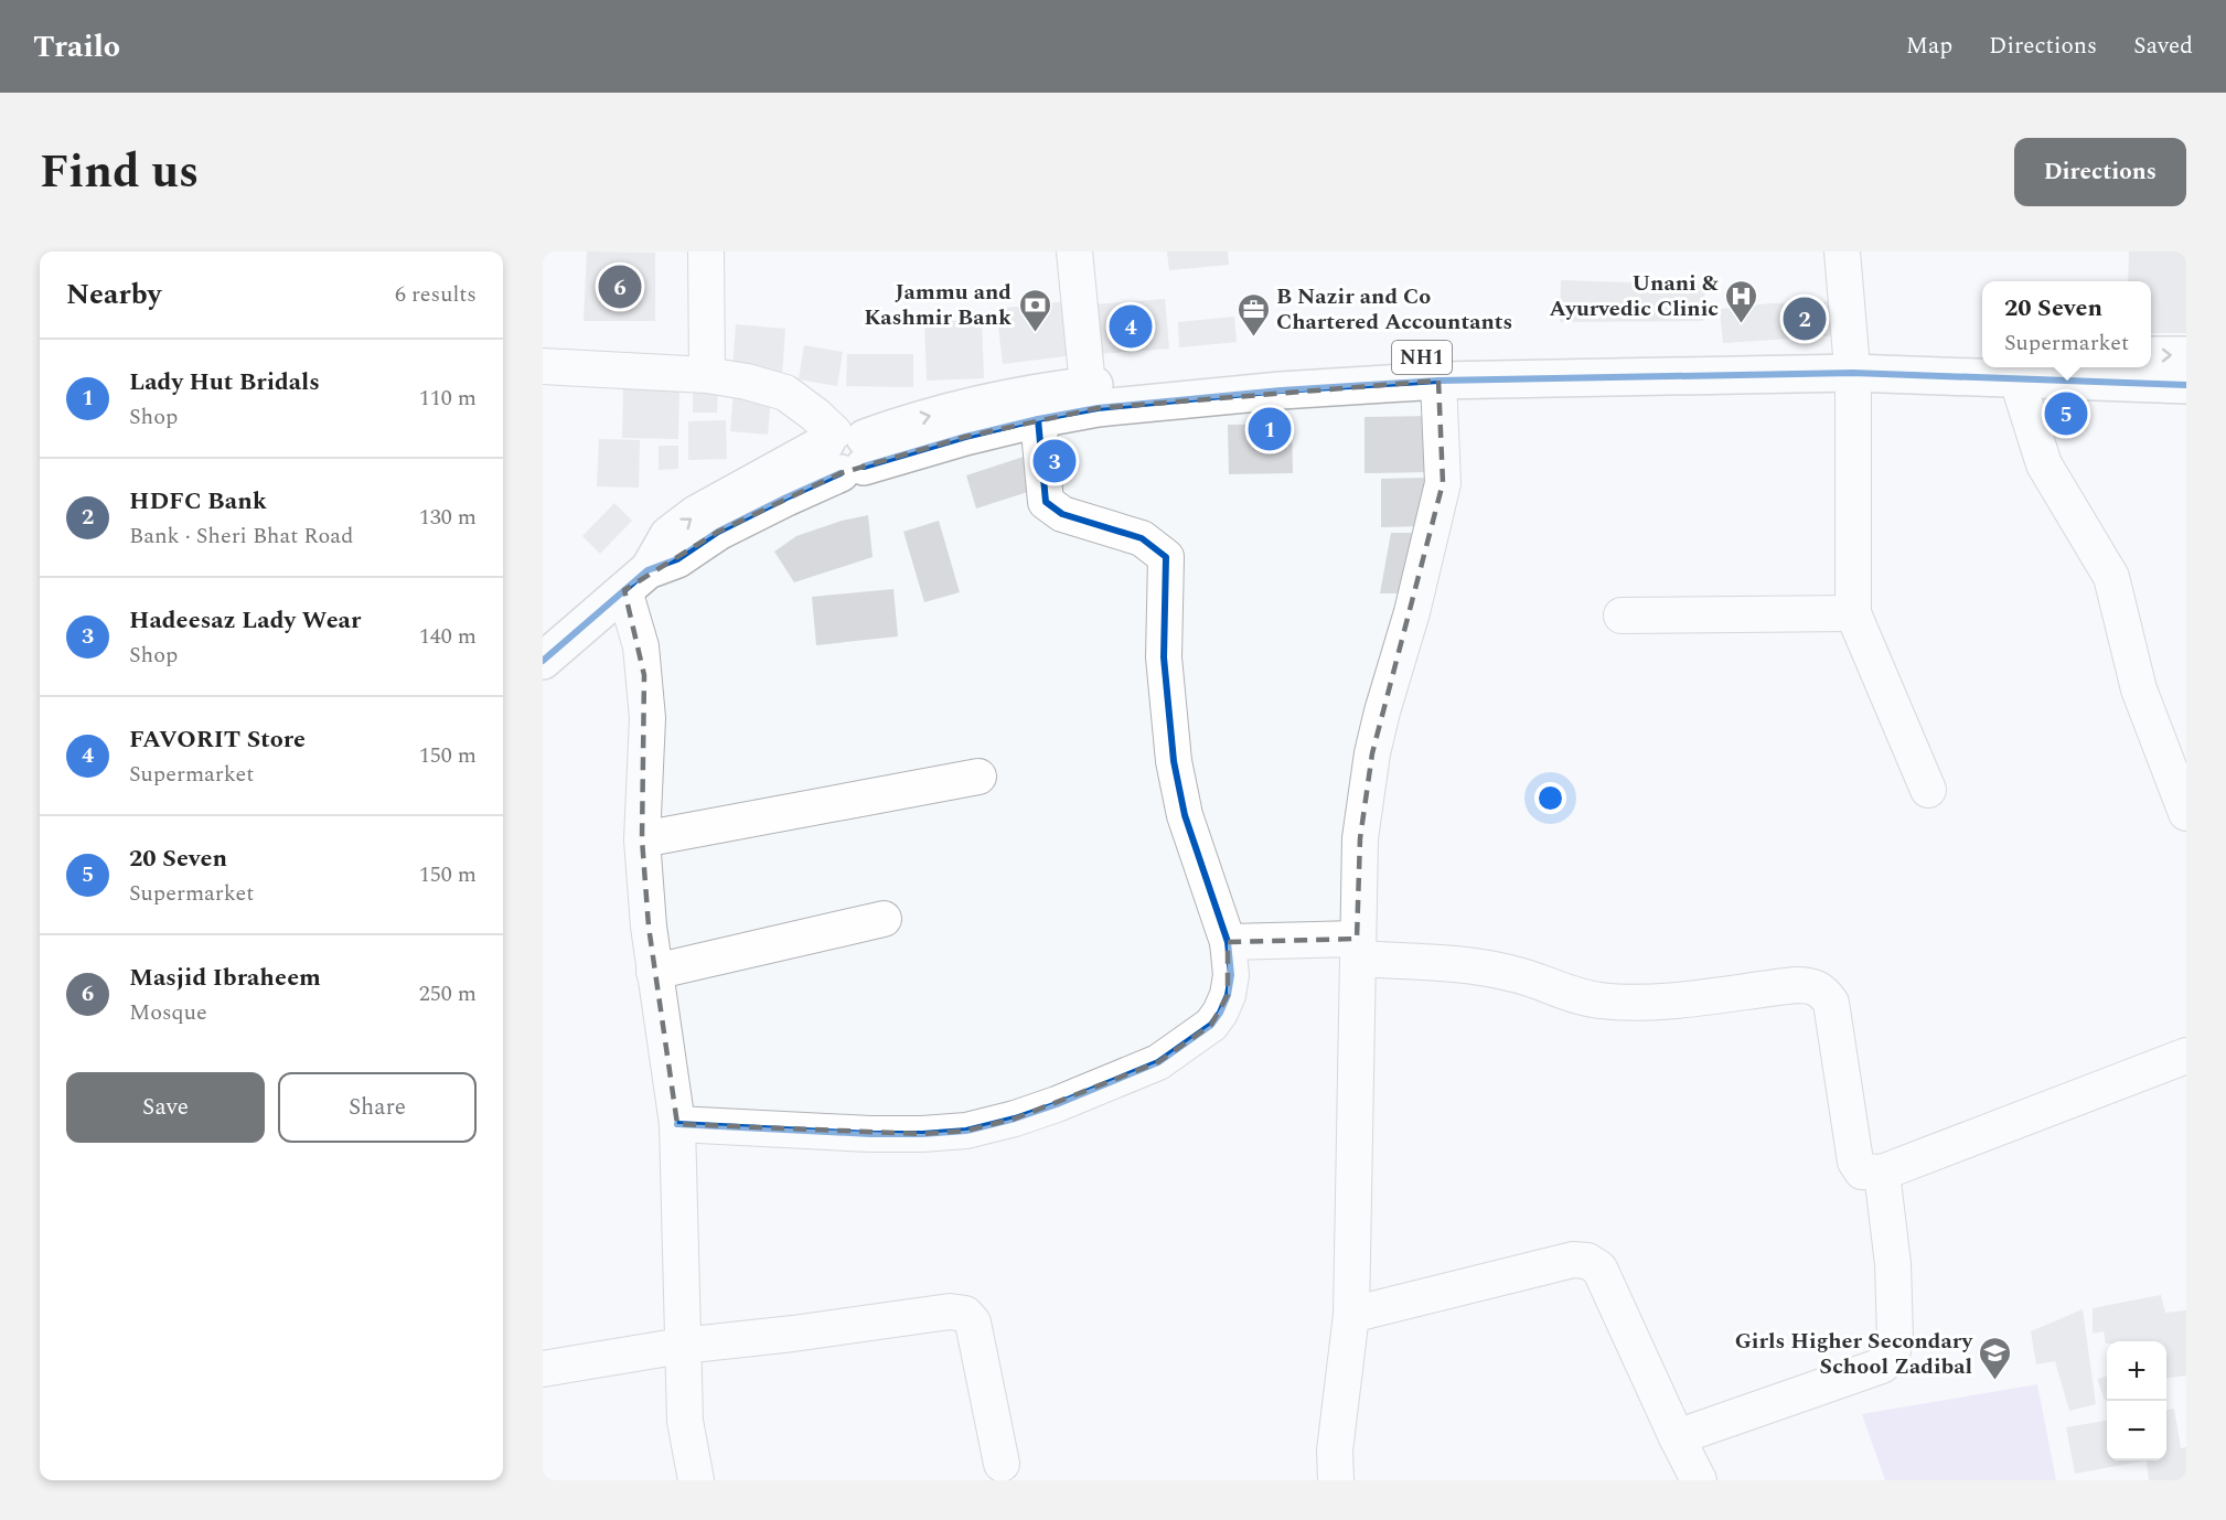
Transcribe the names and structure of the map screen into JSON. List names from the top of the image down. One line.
{"streets":{"highway":["NH1"]},"places":{"hospital":["Unani & Ayurvedic Clinic"],"bank":["Jammu and Kashmir Bank"],"office":["B Nazir and Co Chartered Accountants"],"school or university":["Girls Higher Secondary School Zadibal"]},"page":{"header":"Trailo","nav":["Map","Directions","Saved"],"title":"Find us","buttons":["Directions",["Save","Share"]],"heading":["Nearby","6 results"],"pins":["6","2","4","5","1","3"],"popup":["20 Seven","Supermarket"],"list":[{"mark":"1","name":"Lady Hut Bridals","note":"Shop","value":"110 m"},{"mark":"2","name":"HDFC Bank","note":"Bank · Sheri Bhat Road","value":"130 m"},{"mark":"3","name":"Hadeesaz Lady Wear","note":"Shop","value":"140 m"},{"mark":"4","name":"FAVORIT Store","note":"Supermarket","value":"150 m"},{"mark":"5","name":"20 Seven","note":"Supermarket","value":"150 m"},{"mark":"6","name":"Masjid Ibraheem","note":"Mosque","value":"250 m"}],"map_buttons":["+","−"]}}
